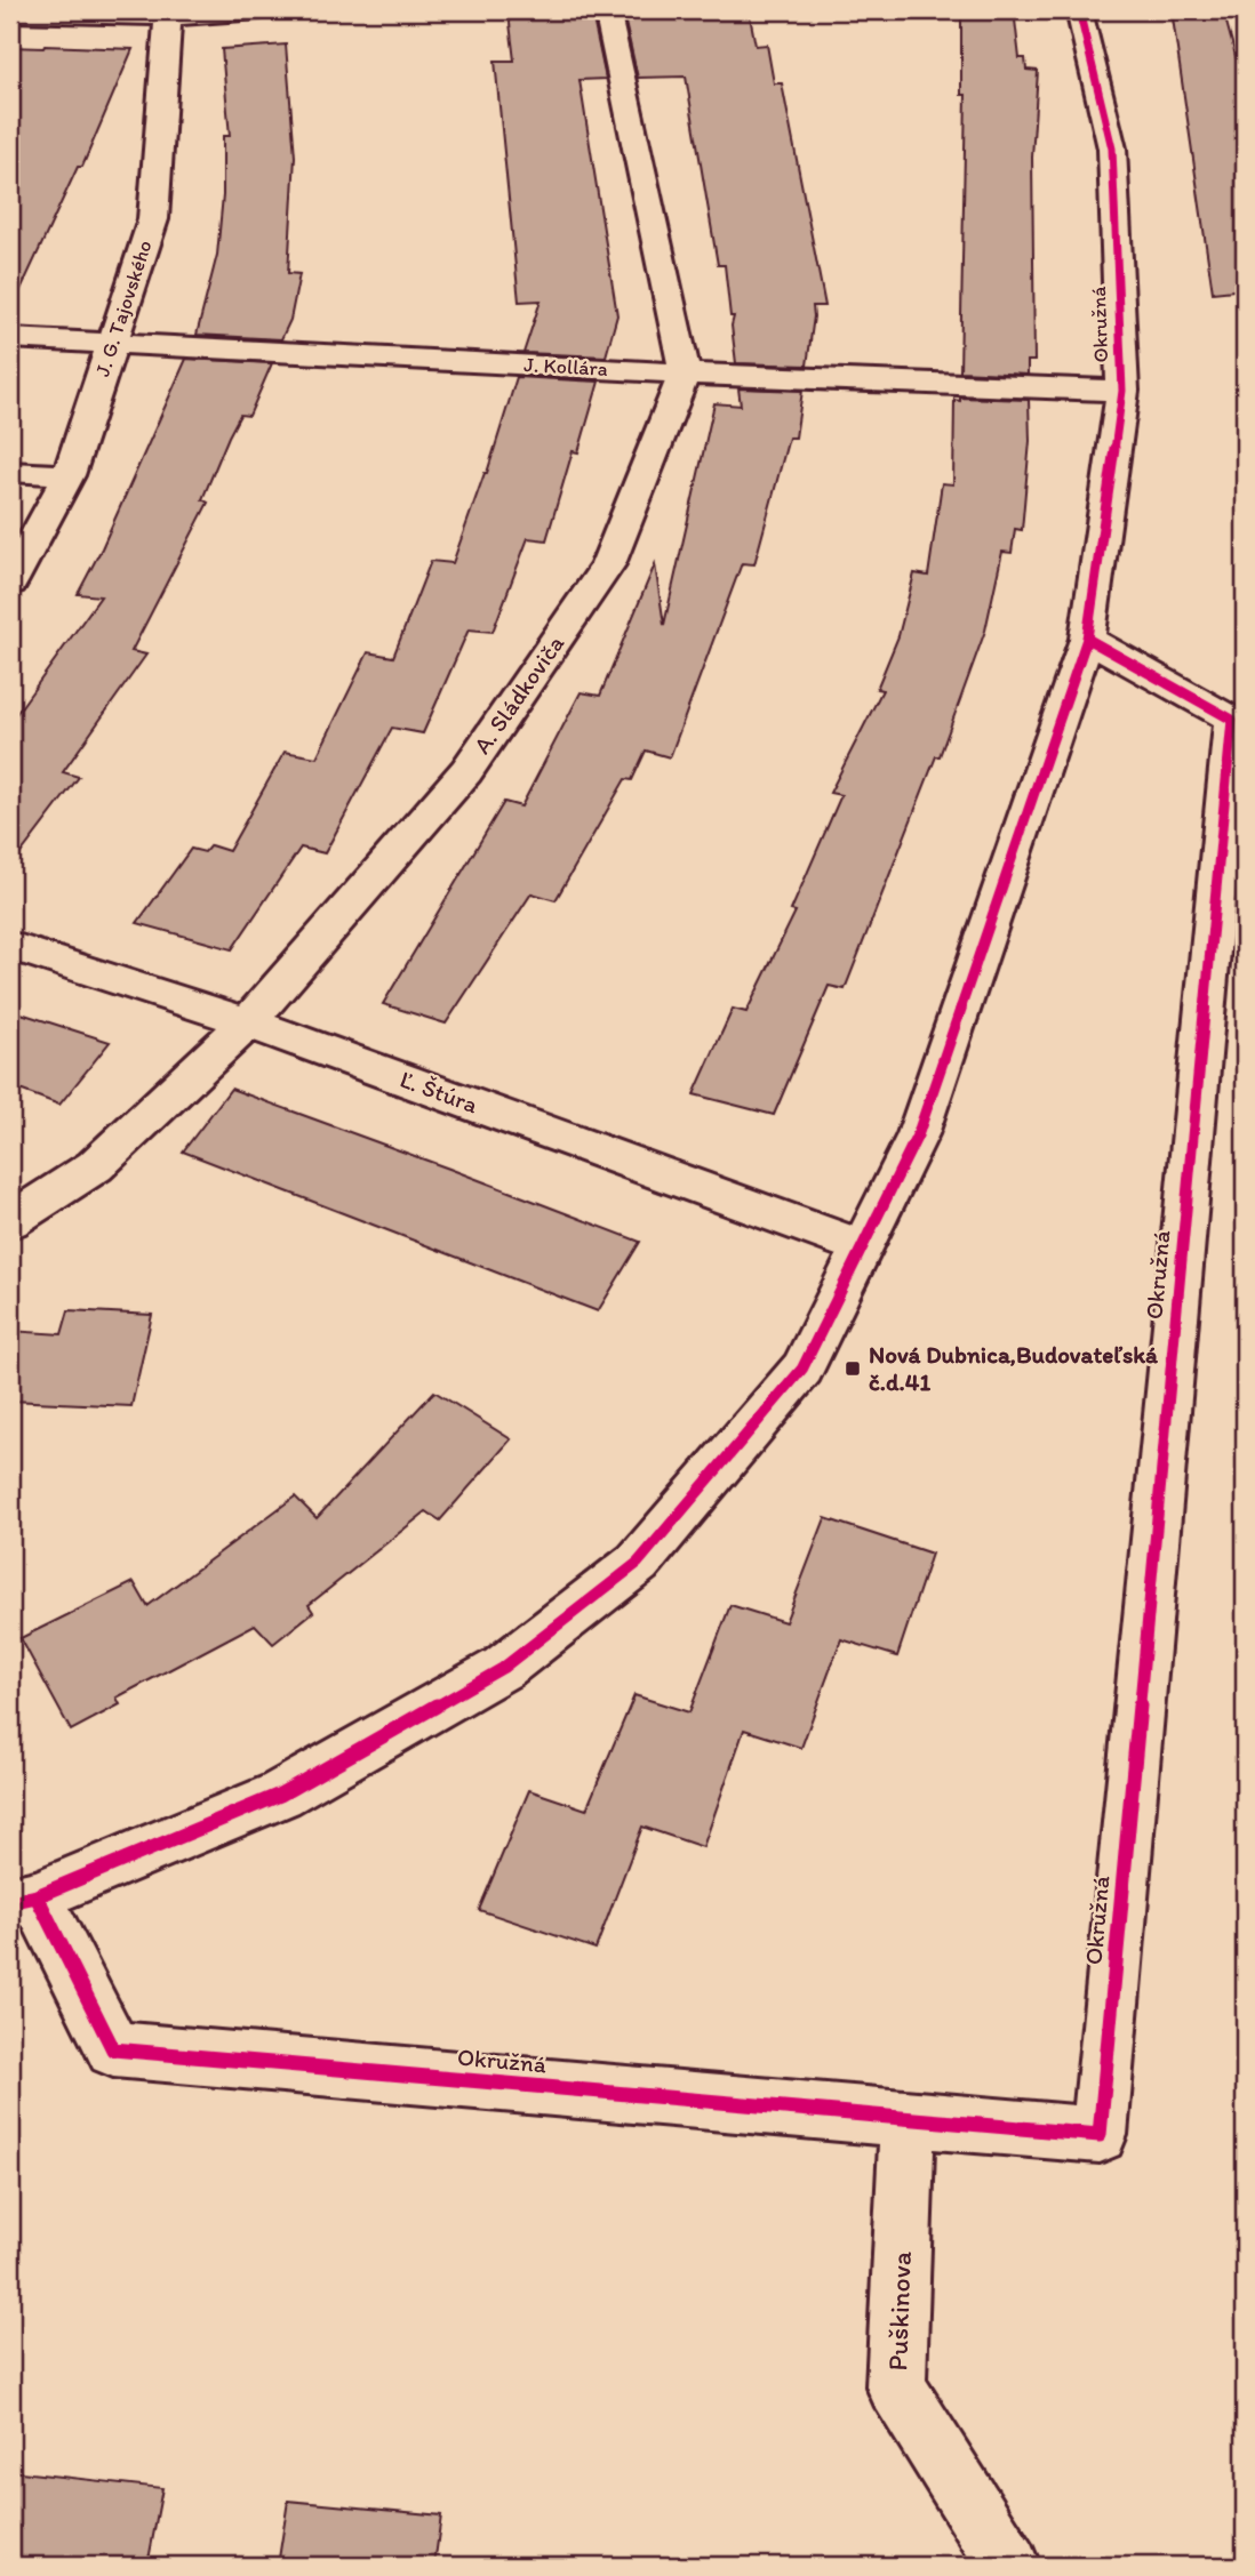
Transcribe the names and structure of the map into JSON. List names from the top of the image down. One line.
{"streets":{"street":["J. G. Tajovského","Okružná","J. Kollára","A. Sládkoviča","Ľ. Štúra","Puškinova"]},"crossings":[["J. G. Tajovského","J. Kollára"],["Okružná","J. Kollára"],["Okružná","Ľ. Štúra"],["Okružná","Puškinova"],["J. Kollára","A. Sládkoviča"],["A. Sládkoviča","Ľ. Štúra"]],"places":{"transit":["Nová Dubnica,Budovateľská č.d.41"]}}
